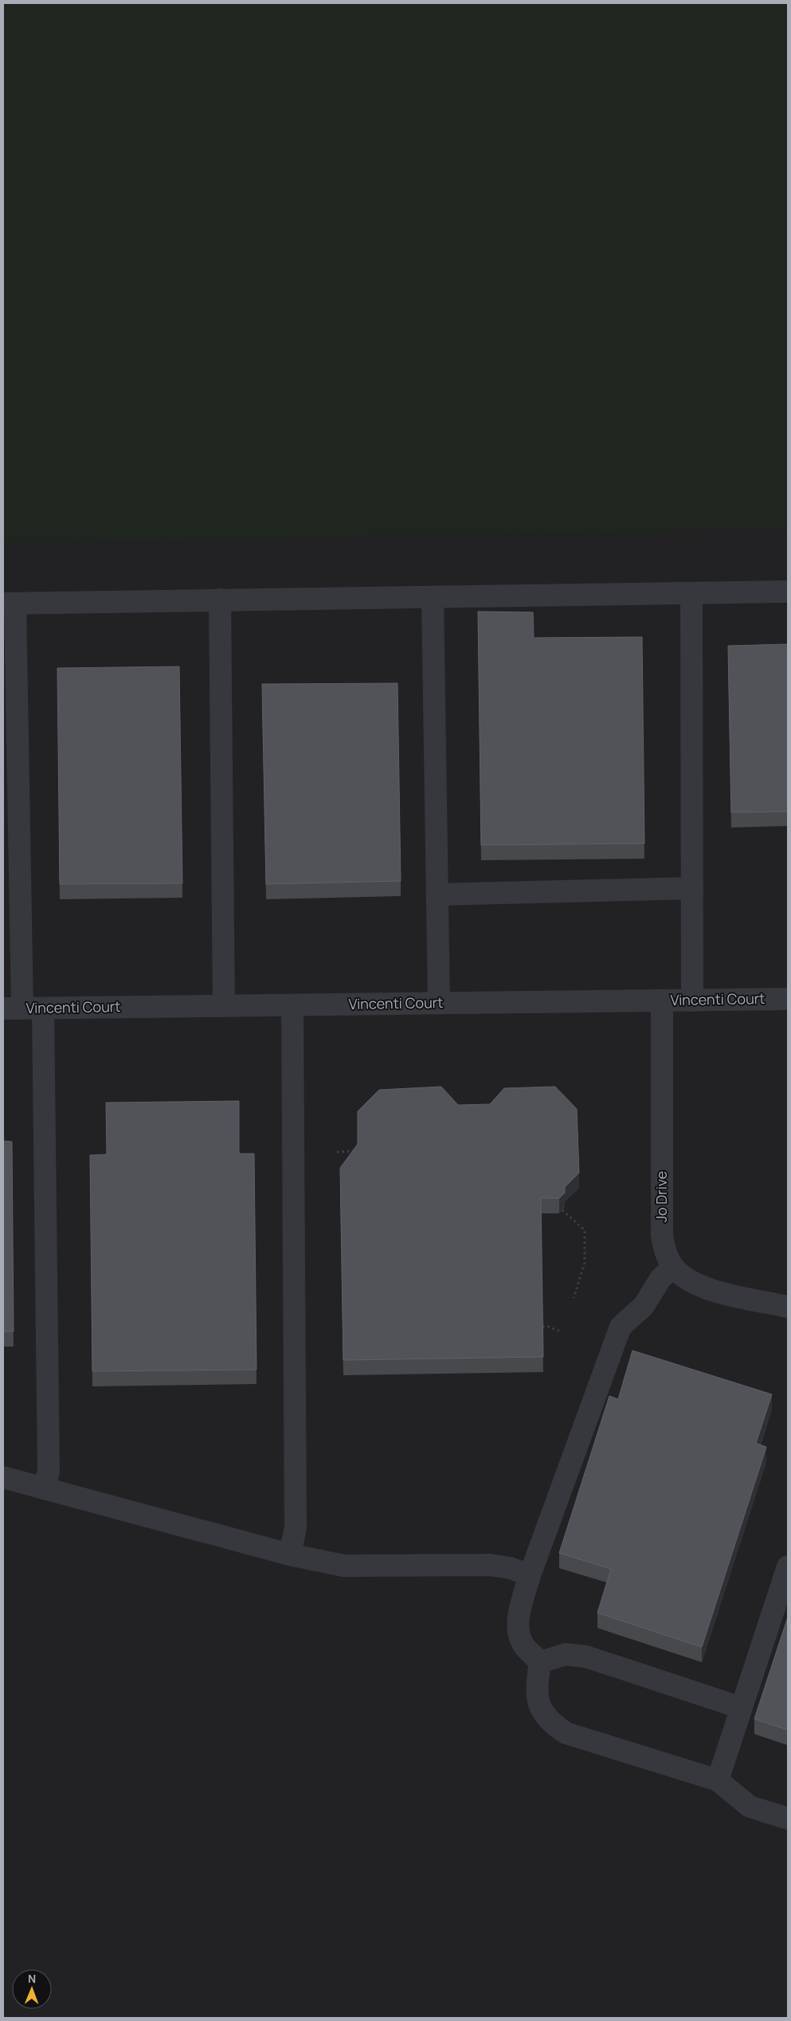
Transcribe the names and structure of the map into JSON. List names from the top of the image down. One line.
{"streets":{"street":["Vincenti Court","Jo Drive"]},"crossings":[["Vincenti Court","Jo Drive"]],"north":"top"}
